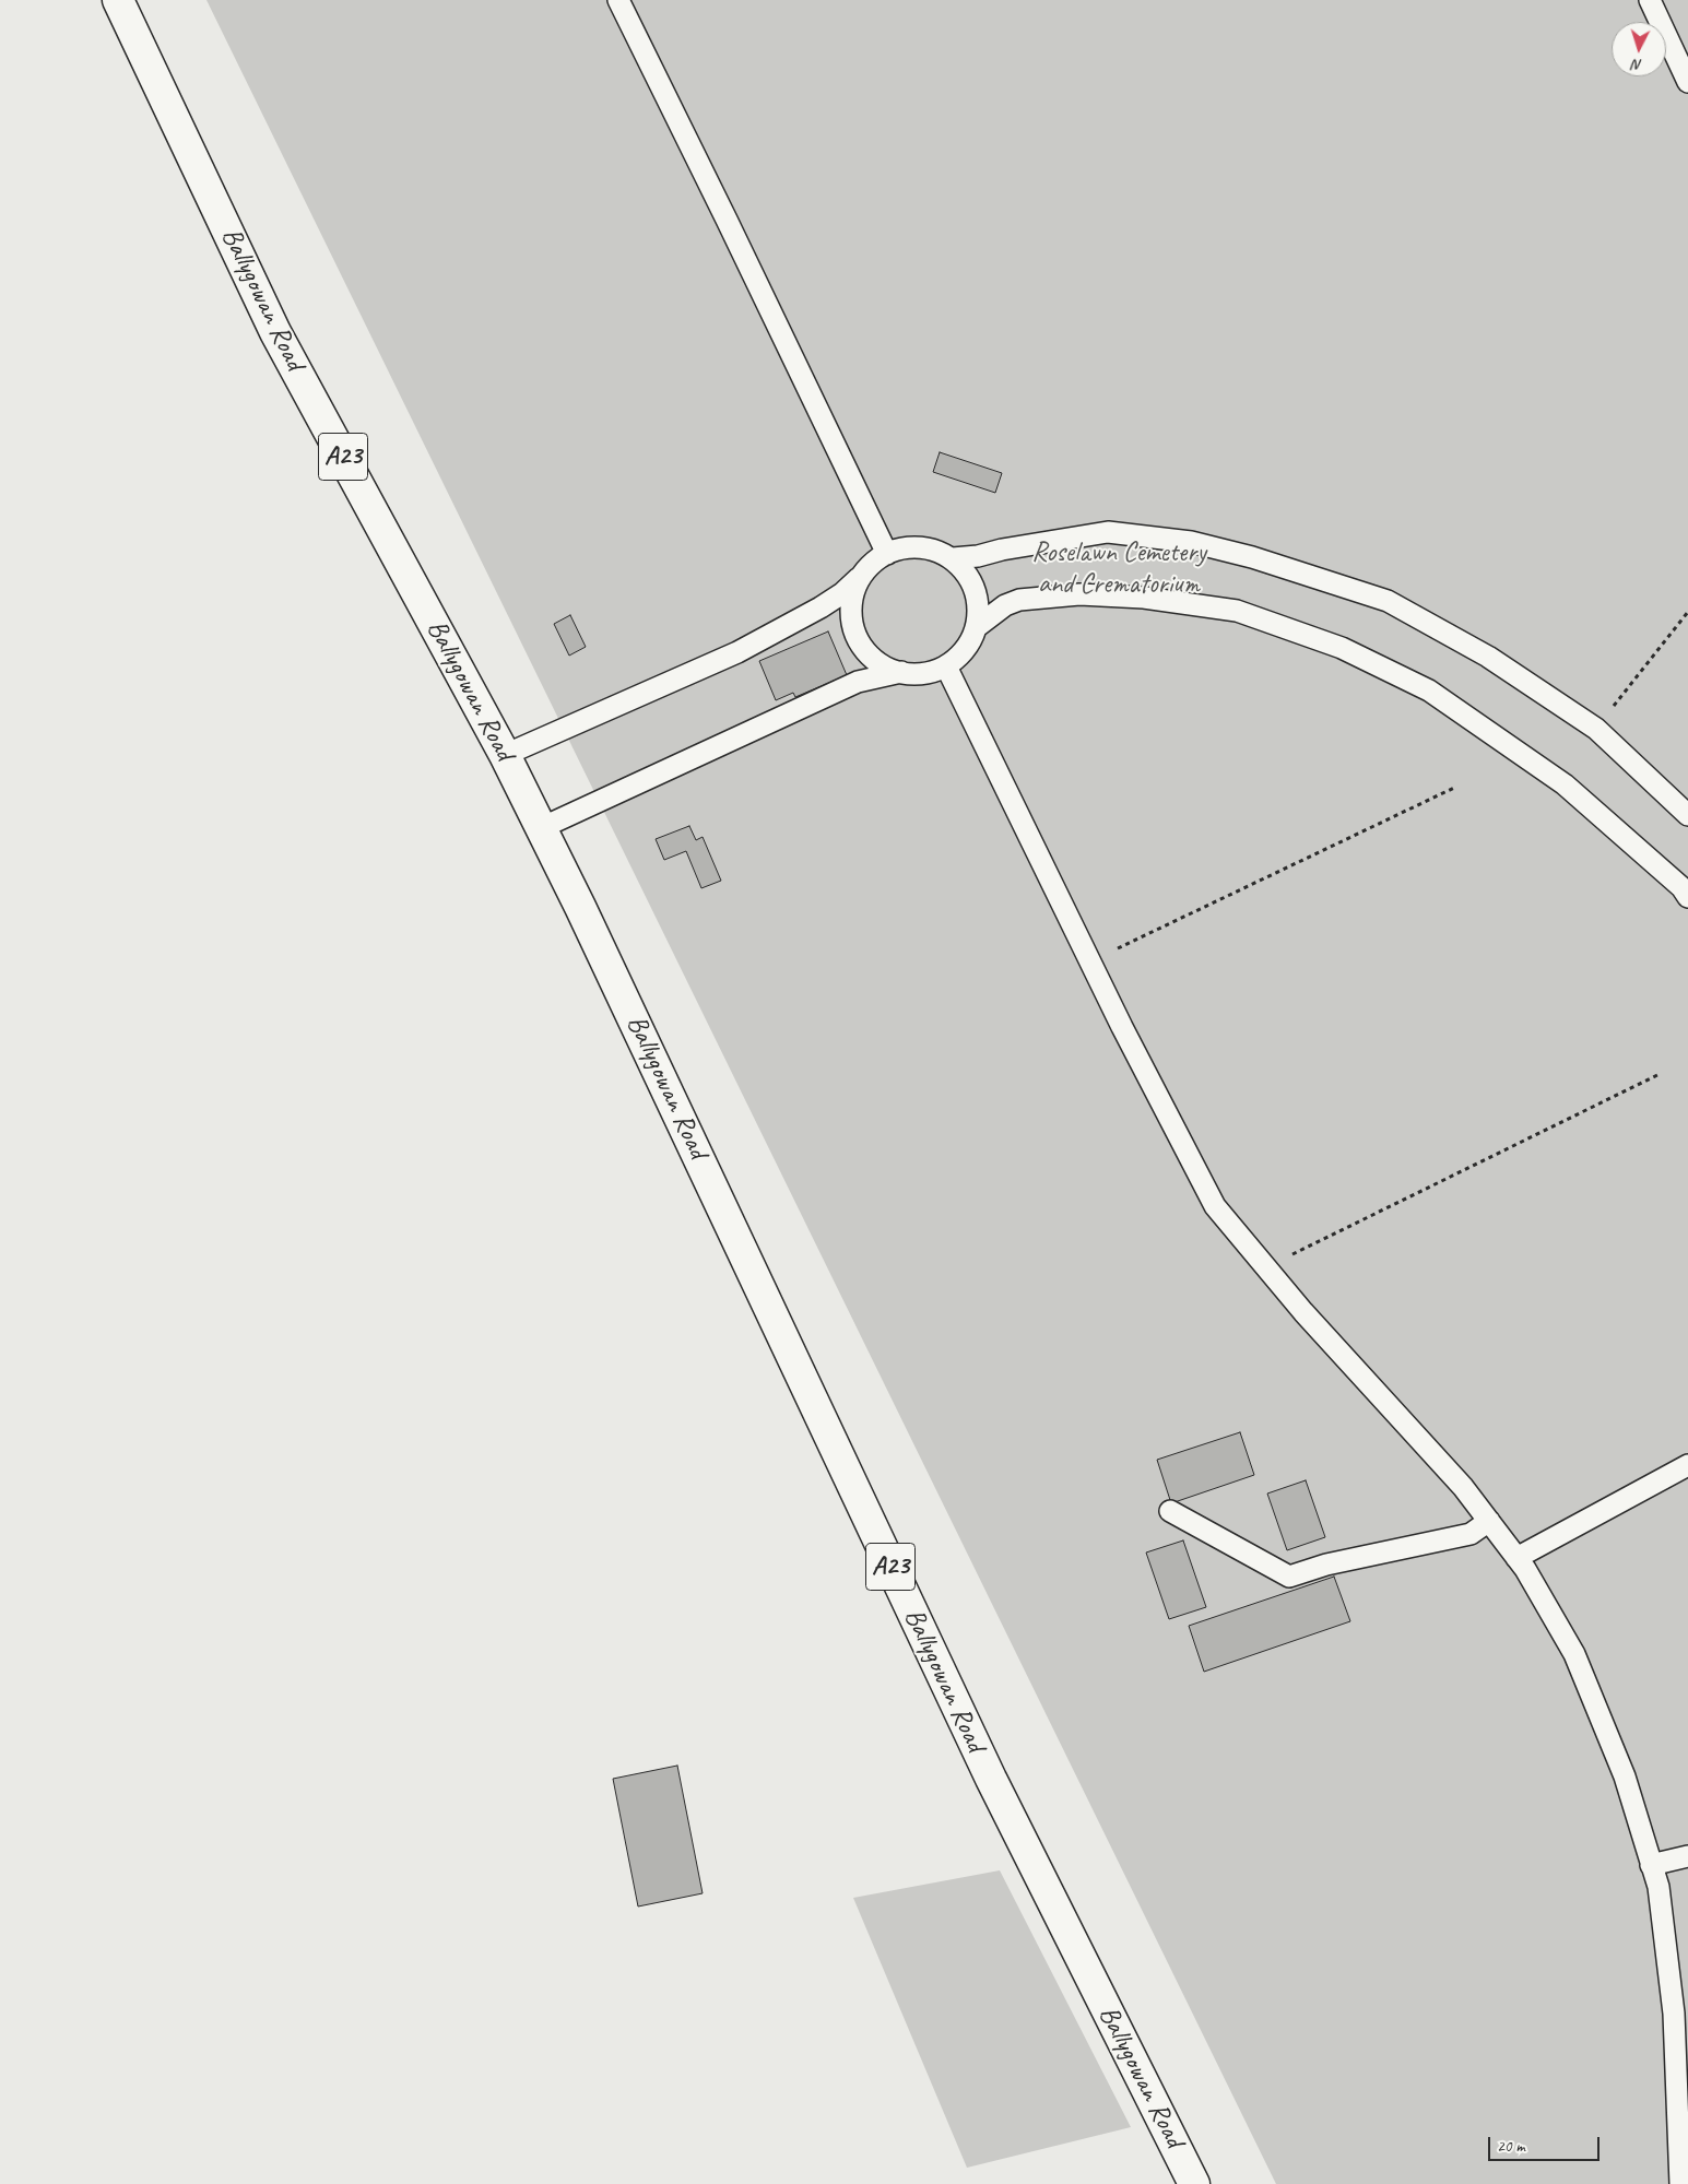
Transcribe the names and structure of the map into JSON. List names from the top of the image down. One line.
{"streets":{"main road":["Ballygowan Road","A23"]},"parks":["Roselawn Cemetery and Crematorium"],"scale_bar":"20 m","north":"bottom"}
